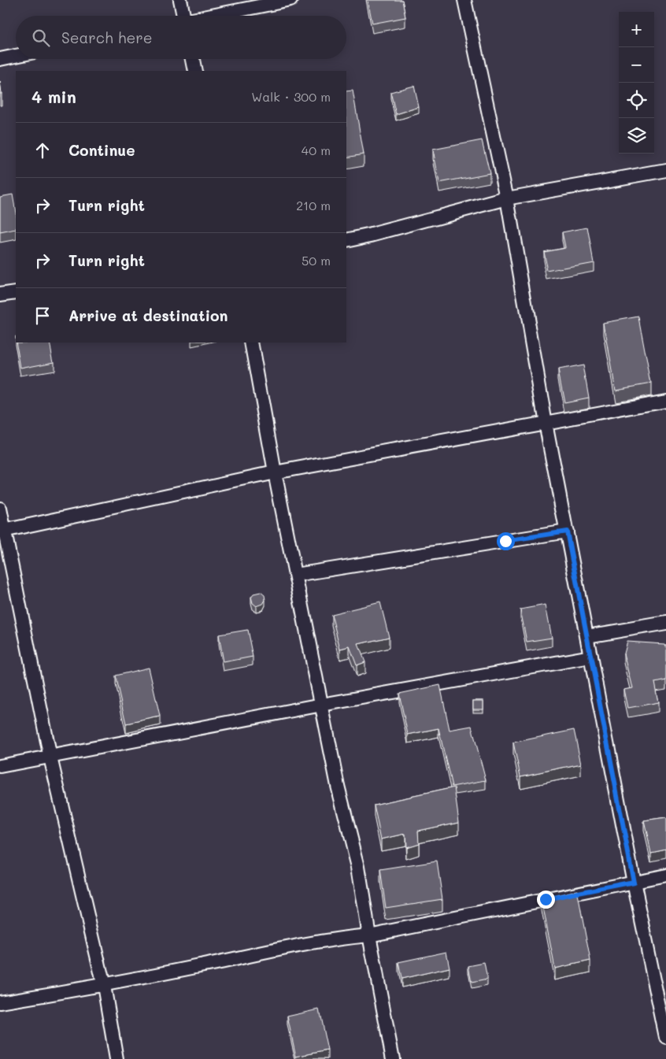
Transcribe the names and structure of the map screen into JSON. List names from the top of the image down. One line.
{"page":{"map_buttons":["+","−"],"search":"Search here","heading":["4 min","Walk · 300 m"],"list":[["Continue","40 m"],["Turn right","210 m"],["Turn right","50 m"],"Arrive at destination"]}}
